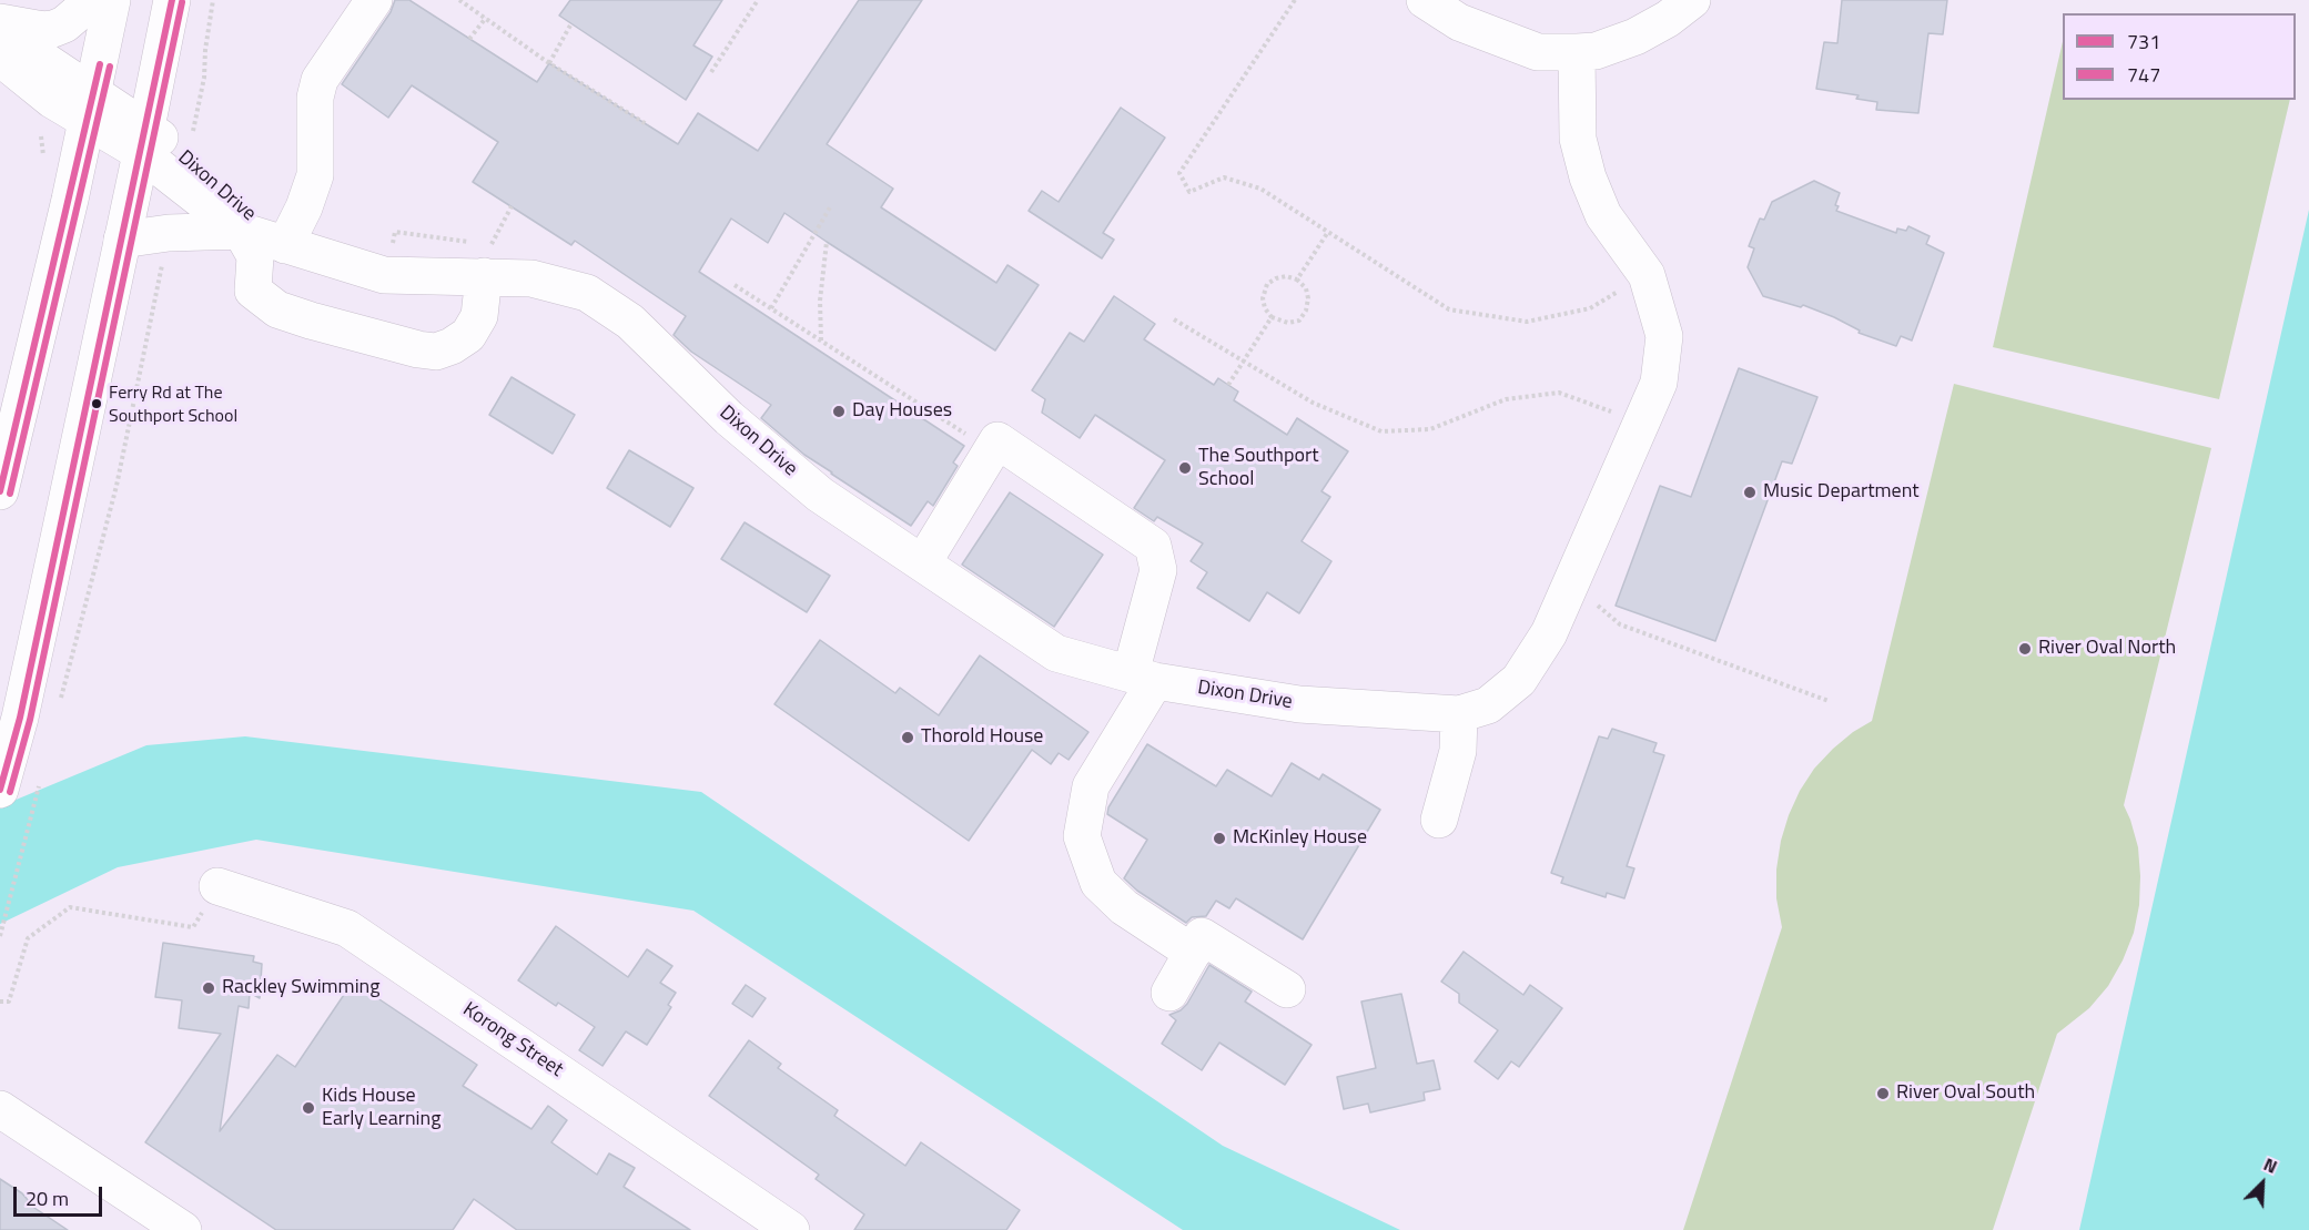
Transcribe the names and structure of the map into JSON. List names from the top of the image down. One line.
{"streets":{"street":["Dixon Drive","Korong Street"]},"places":["Ferry Rd at The Southport School","Day Houses","The Southport School","Music Department","River Oval North","Thorold House","McKinley House","Rackley Swimming","River Oval South","Kids House Early Learning"],"lines":["transit line 731","transit line 747"],"legend":["731","747"],"scale_bar":"20 m","north":"top right"}
